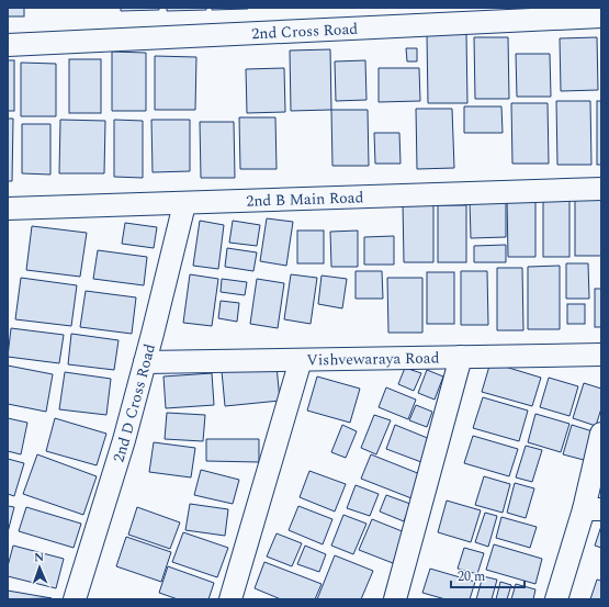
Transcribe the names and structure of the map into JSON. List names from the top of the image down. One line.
{"streets":{"street":["2nd Cross Road","2nd B Main Road","Vishvewaraya Road","2nd D Cross Road"]},"crossings":[["2nd B Main Road","2nd D Cross Road"],["Vishvewaraya Road","2nd D Cross Road"]],"scale_bar":"20 m","north":"top"}
